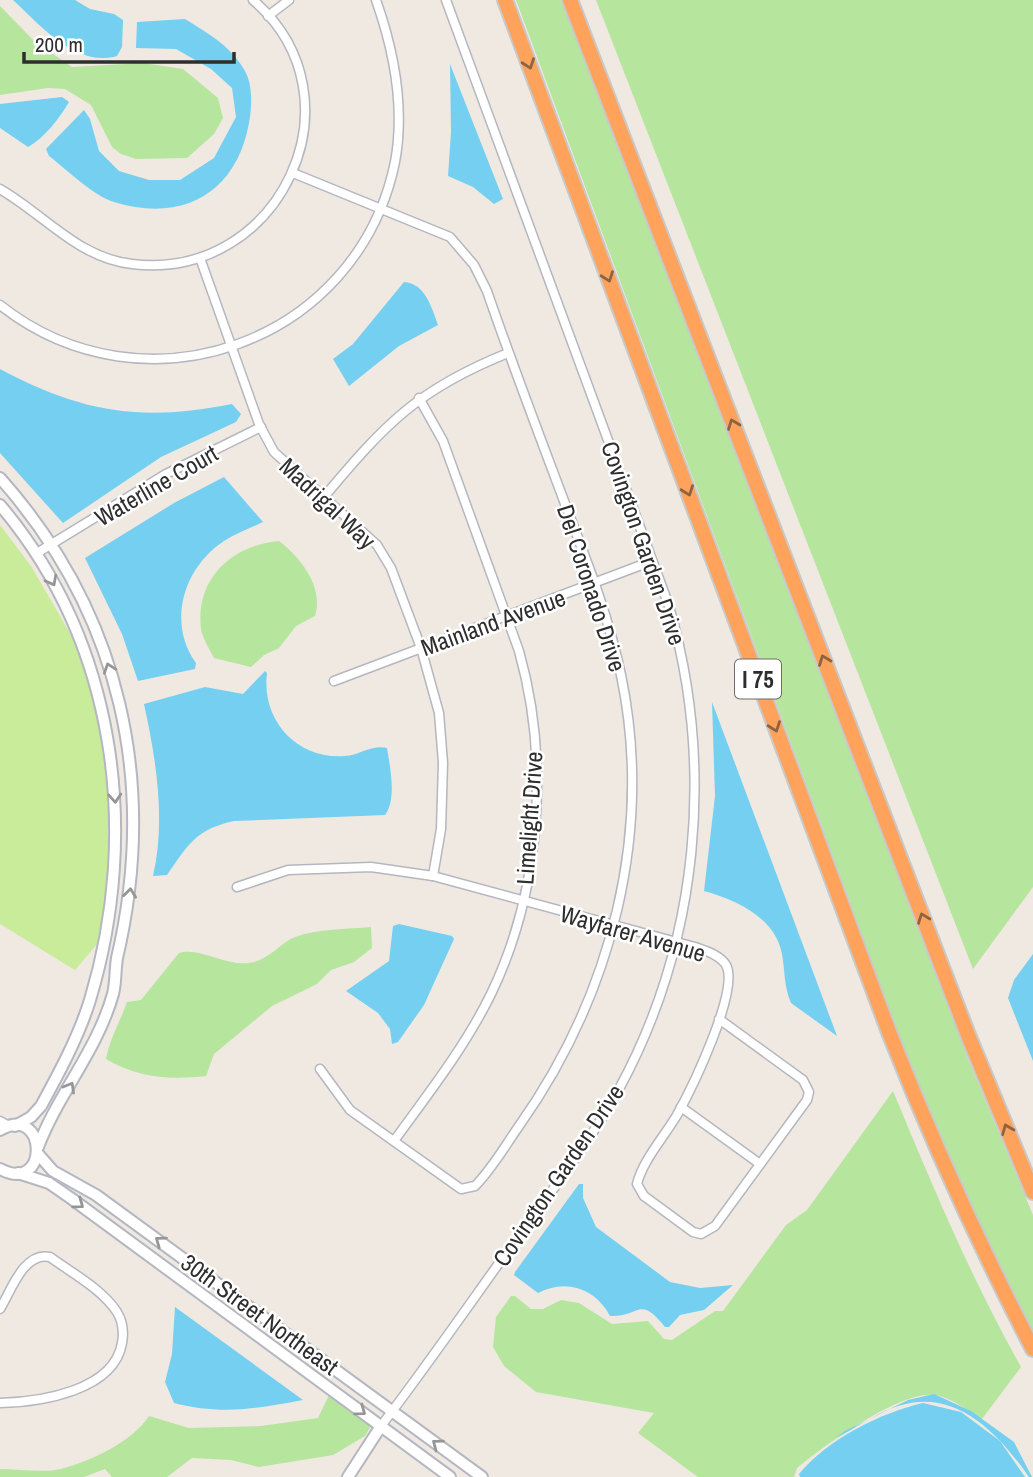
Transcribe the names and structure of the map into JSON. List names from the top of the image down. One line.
{"streets":{"highway":["I 75"],"street":["Waterline Court","Madrigal Way","Covington Garden Drive","Del Coronado Drive","Mainland Avenue","Limelight Drive","Wayfarer Avenue","30th Street Northeast"]},"crossings":[["Waterline Court","Madrigal Way"],["Madrigal Way","Mainland Avenue"],["Madrigal Way","Wayfarer Avenue"],["Covington Garden Drive","Mainland Avenue"],["Covington Garden Drive","Wayfarer Avenue"],["Covington Garden Drive","30th Street Northeast"],["Del Coronado Drive","Mainland Avenue"],["Del Coronado Drive","Limelight Drive"],["Del Coronado Drive","Wayfarer Avenue"],["Mainland Avenue","Limelight Drive"],["Limelight Drive","Wayfarer Avenue"]],"scale_bar":"200 m"}
